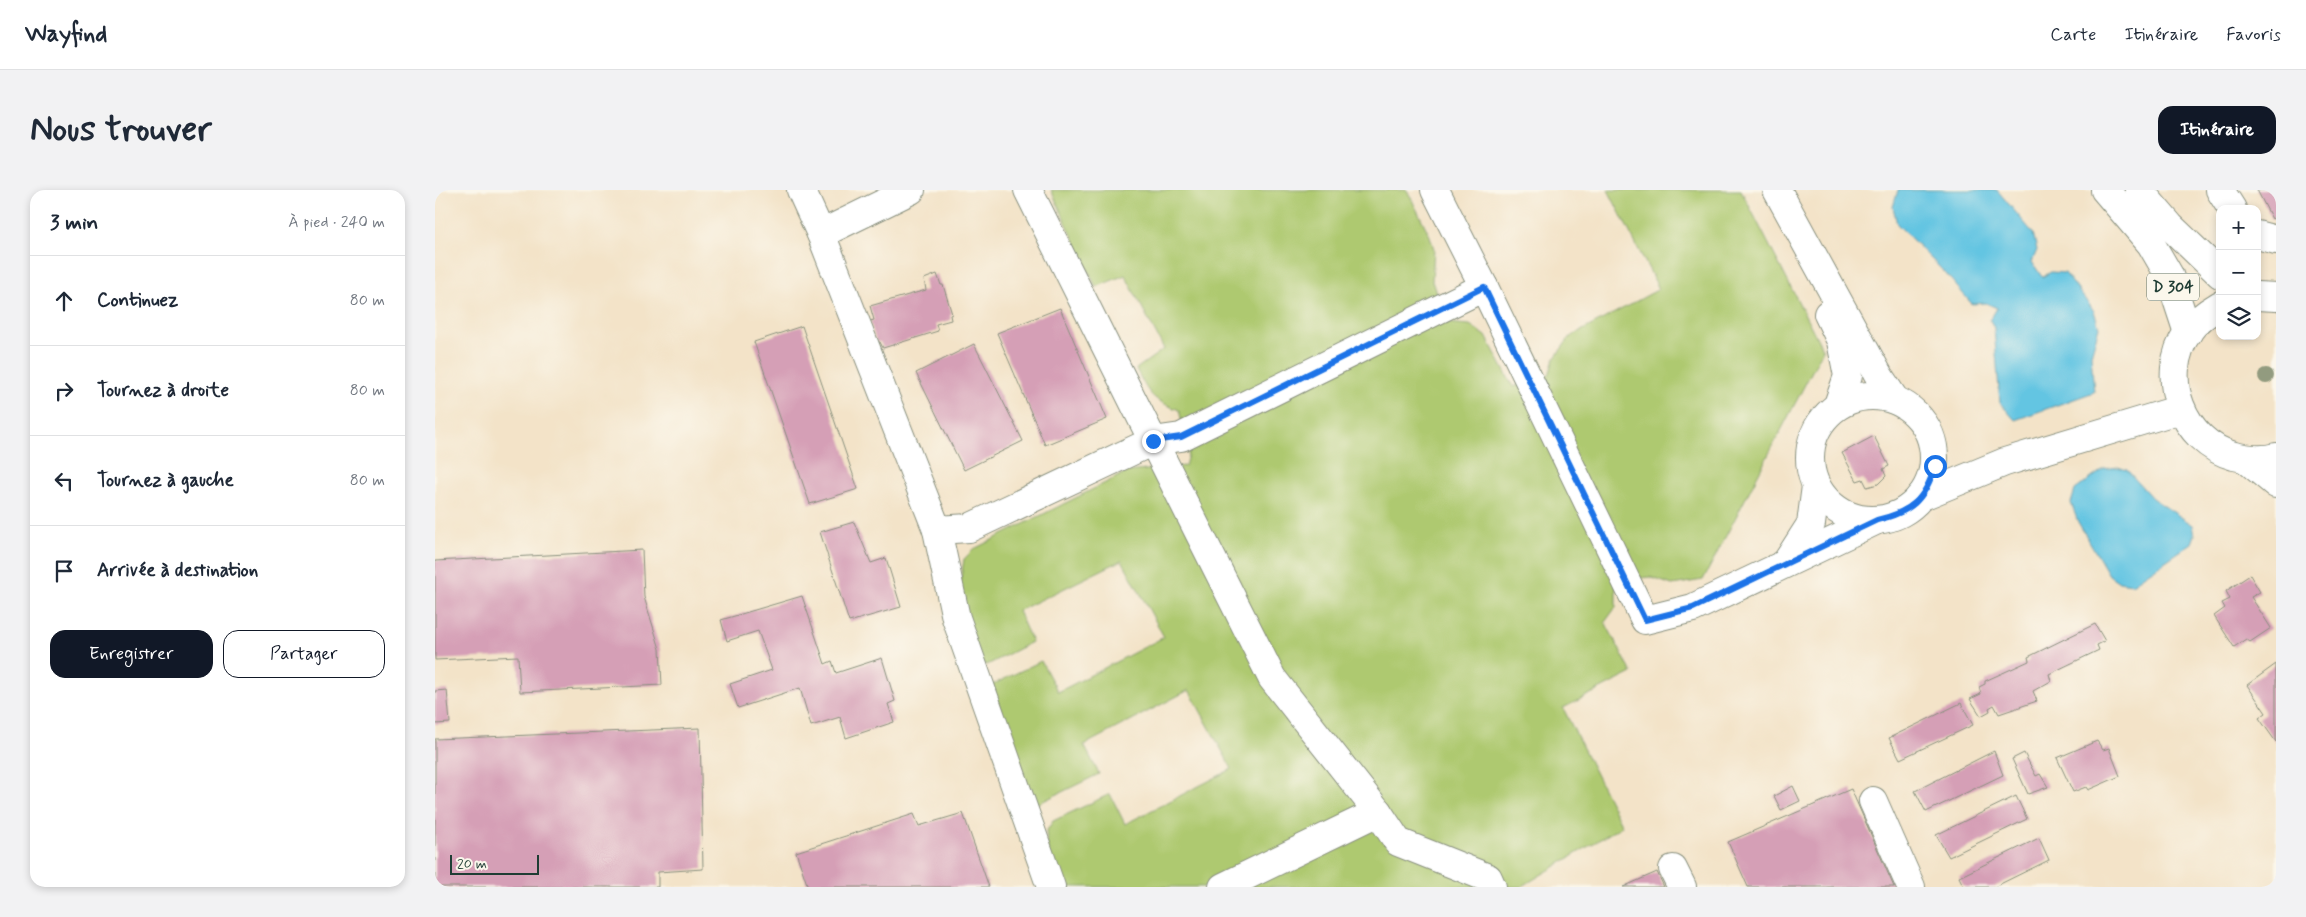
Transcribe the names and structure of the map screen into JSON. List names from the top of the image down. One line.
{"streets":{"main road":["D 304"]},"scale_bar":"20 m","page":{"header":"Wayfind","nav":["Carte","Itinéraire","Favoris"],"buttons":["Itinéraire",["Enregistrer","Partager"]],"title":"Nous trouver","heading":["3 min","À pied · 240 m"],"map_buttons":["+","−"],"list":[["Continuez","80 m"],["Tournez à droite","80 m"],["Tournez à gauche","80 m"],"Arrivée à destination"],"scale":"20 m"}}
